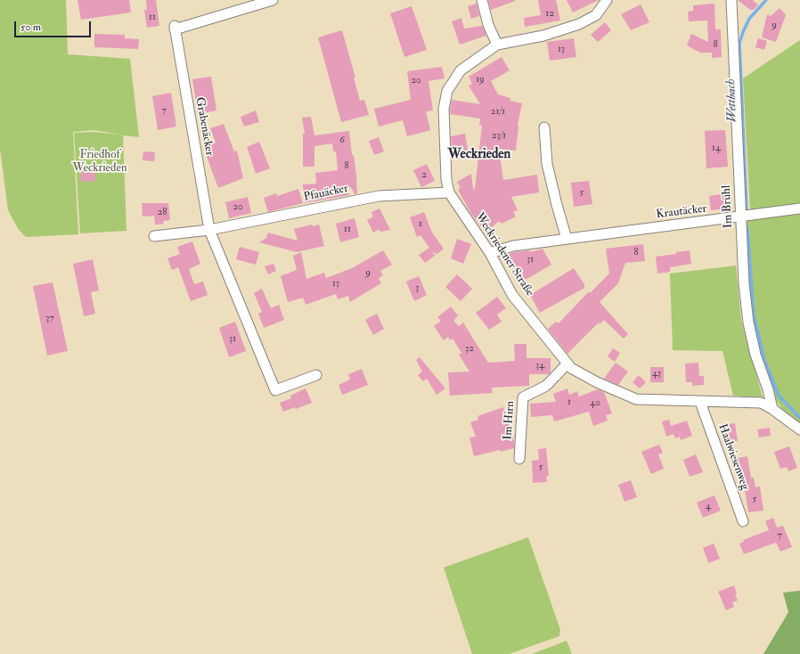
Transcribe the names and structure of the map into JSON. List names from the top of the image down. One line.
{"streets":{"street":["Grabenäcker","Pfauäcker","Im Brühl","Krautäcker","Weckriedener Straße","Im Hirn","Haalwiesenweg"]},"crossings":[["Grabenäcker","Pfauäcker"],["Pfauäcker","Weckriedener Straße"],["Im Brühl","Krautäcker"],["Im Brühl","Weckriedener Straße"],["Krautäcker","Weckriedener Straße"],["Weckriedener Straße","Im Hirn"],["Weckriedener Straße","Haalwiesenweg"]],"districts":["Weckrieden"],"water":["Wettbach"],"parks":["Friedhof Weckrieden"],"house_numbers":["12","11","9","8","13","19","20","7","21/1","23/1","6","14","8","2","5","20","28","1","11","8","31","9","13","3","37","31","32","34","43","1","40","5","5","4","7"],"scale_bar":"50 m"}
